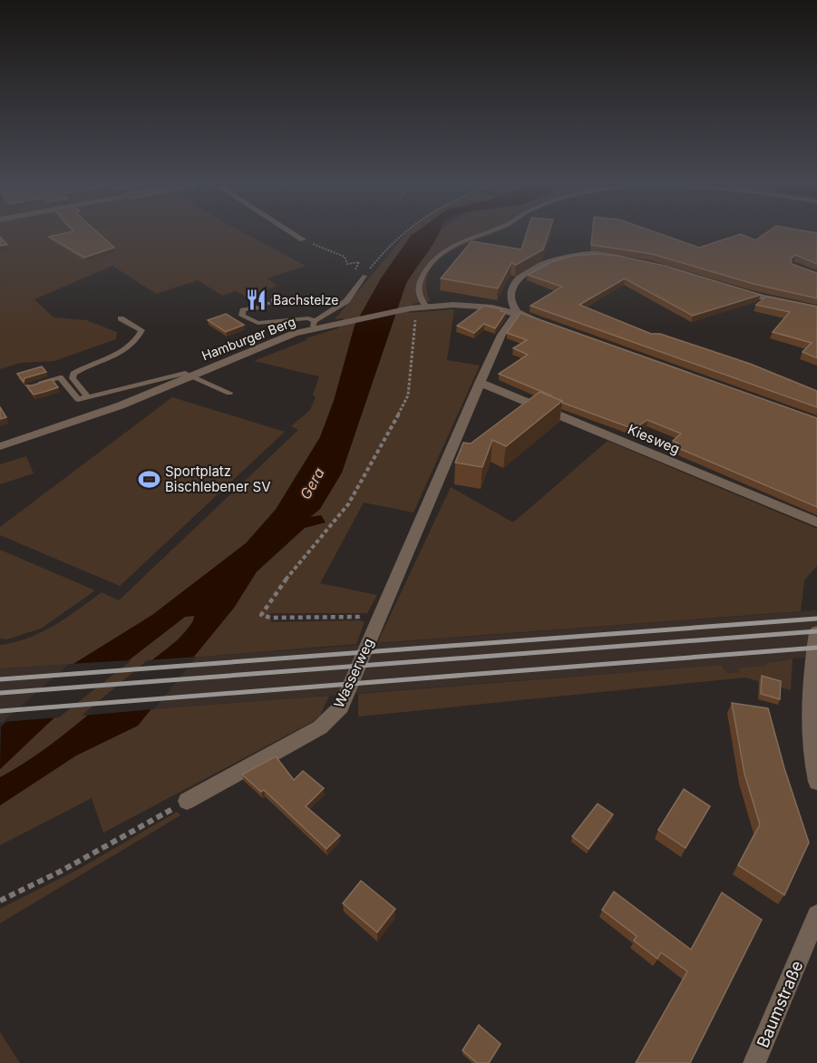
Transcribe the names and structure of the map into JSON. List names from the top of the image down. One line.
{"streets":{"street":["Hamburger Berg","Kiesweg","Wasserweg","Baumstraße"]},"crossings":[["Hamburger Berg","Wasserweg"],["Kiesweg","Wasserweg"]],"water":["Gera"],"places":{"restaurant":["Bachstelze"],"sports":["Sportplatz Bischlebener SV"]}}
